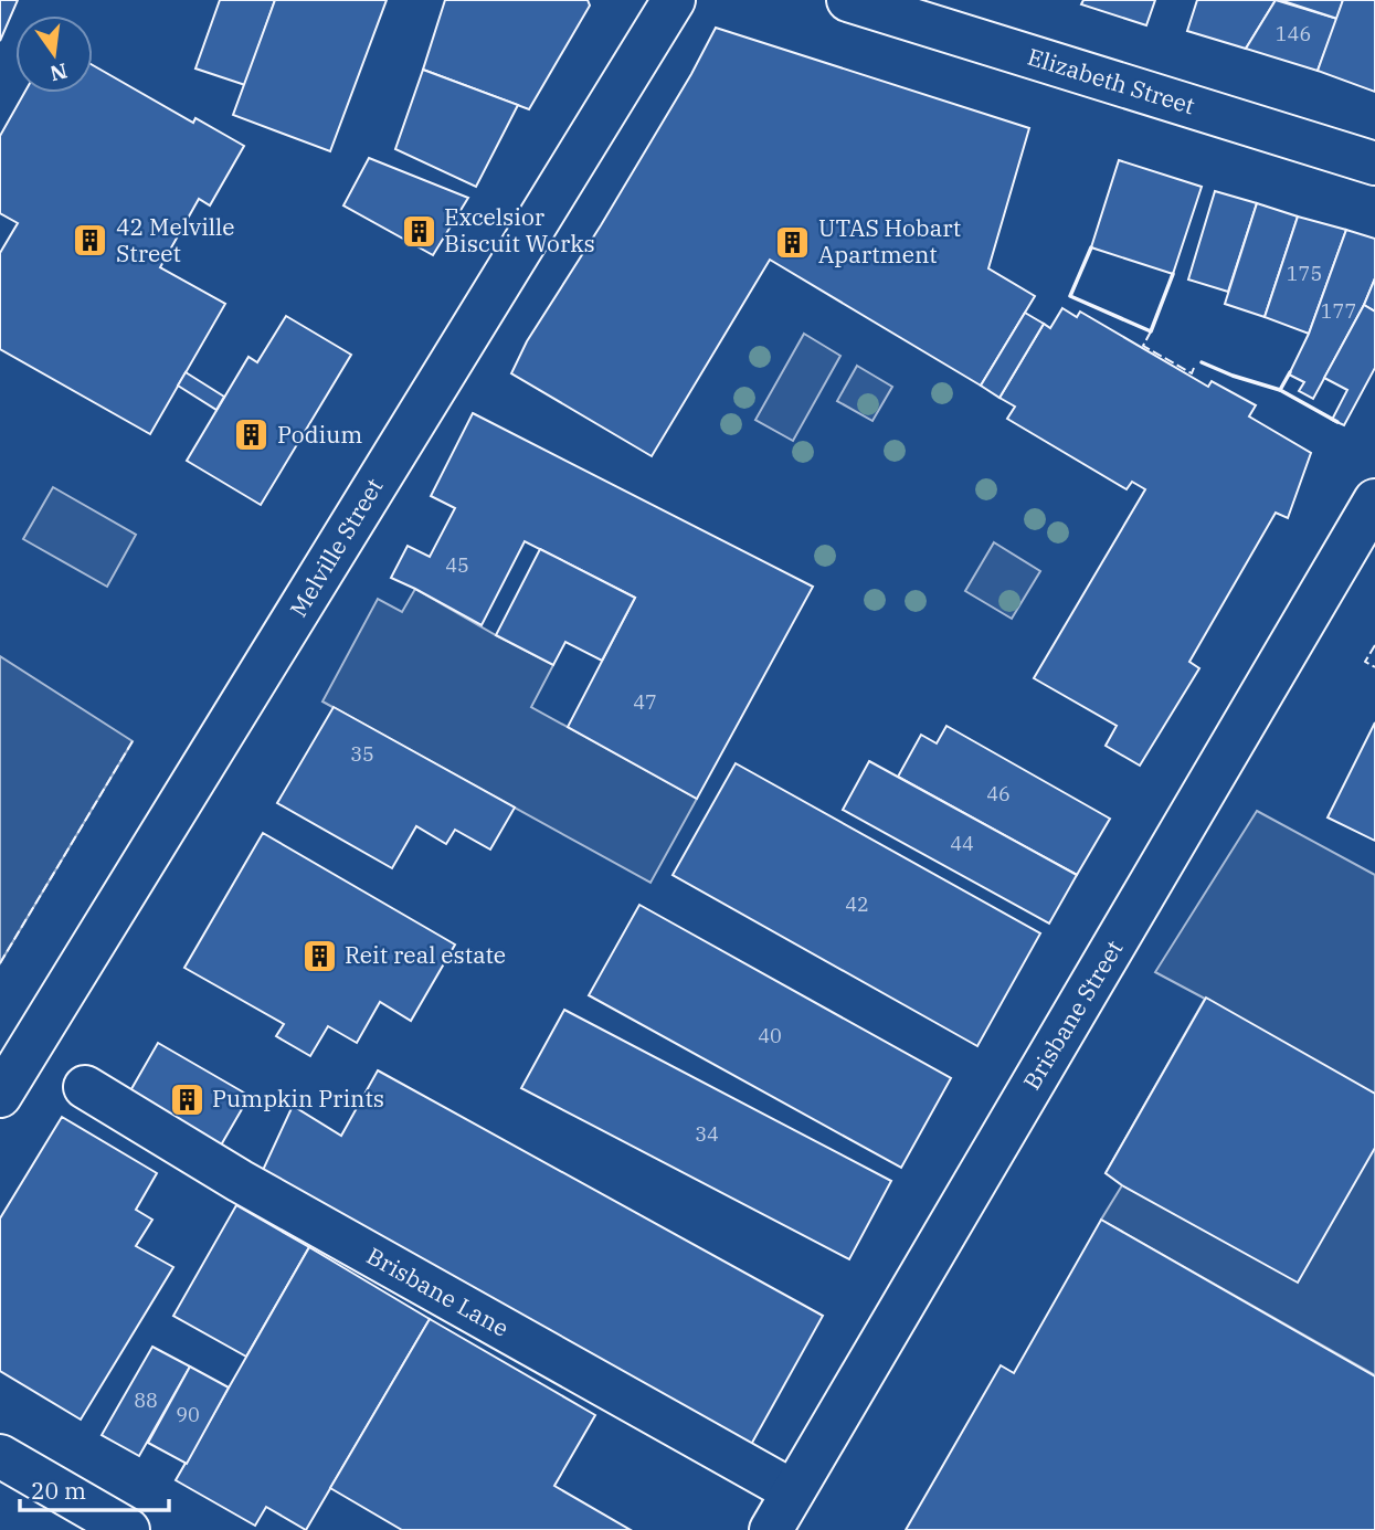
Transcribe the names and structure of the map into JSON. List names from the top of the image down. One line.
{"streets":{"street":["Elizabeth Street","Melville Street","Brisbane Street","Brisbane Lane"]},"crossings":[["Brisbane Street","Brisbane Lane"]],"places":{"building":["Excelsior Biscuit Works","42 Melville Street","UTAS Hobart Apartment","Podium","Reit real estate","Pumpkin Prints"]},"house_numbers":["146","175","177","45","47","35","46","44","42","40","34","88","90"],"scale_bar":"20 m","north":"bottom"}
